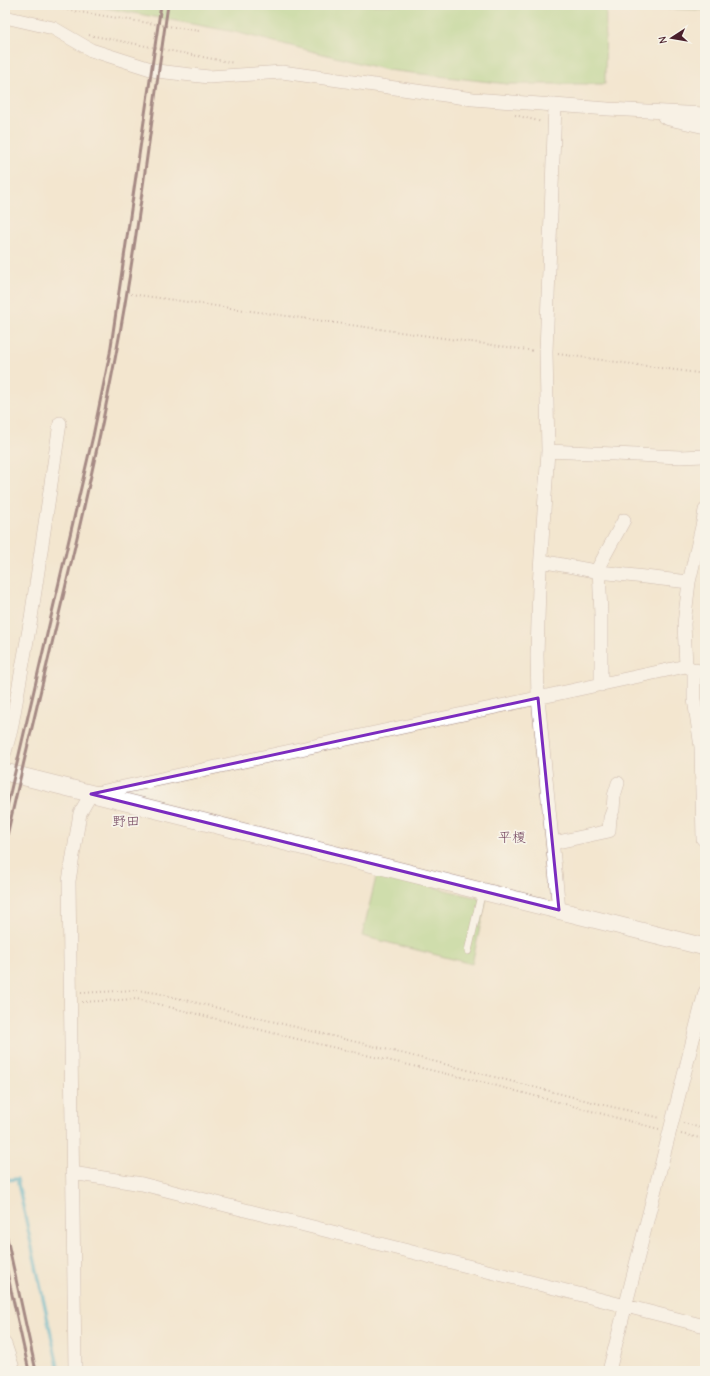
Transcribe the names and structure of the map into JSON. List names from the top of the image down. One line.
{"districts":["野田","平榎"],"north":"left"}
